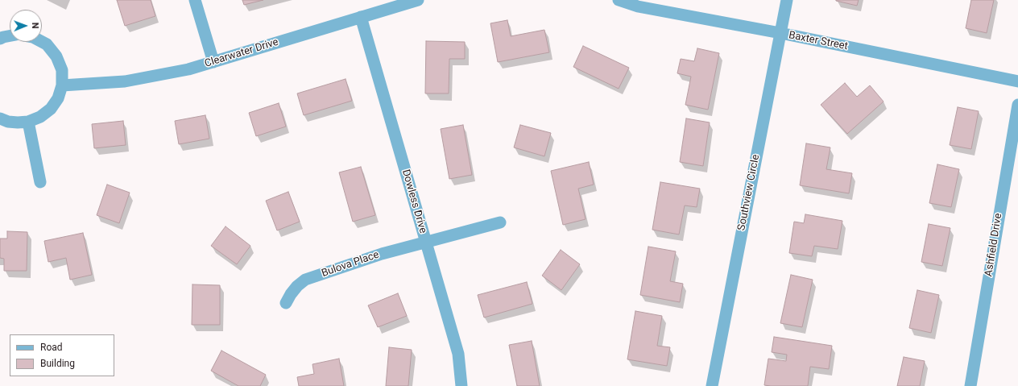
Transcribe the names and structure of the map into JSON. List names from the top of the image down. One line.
{"streets":{"street":["Baxter Street","Clearwater Drive","Southview Circle","Dowless Drive","Ashfield Drive","Bulova Place"]},"crossings":[["Baxter Street","Southview Circle"],["Clearwater Drive","Dowless Drive"],["Dowless Drive","Bulova Place"]],"legend":["Road","Building"],"north":"right"}
